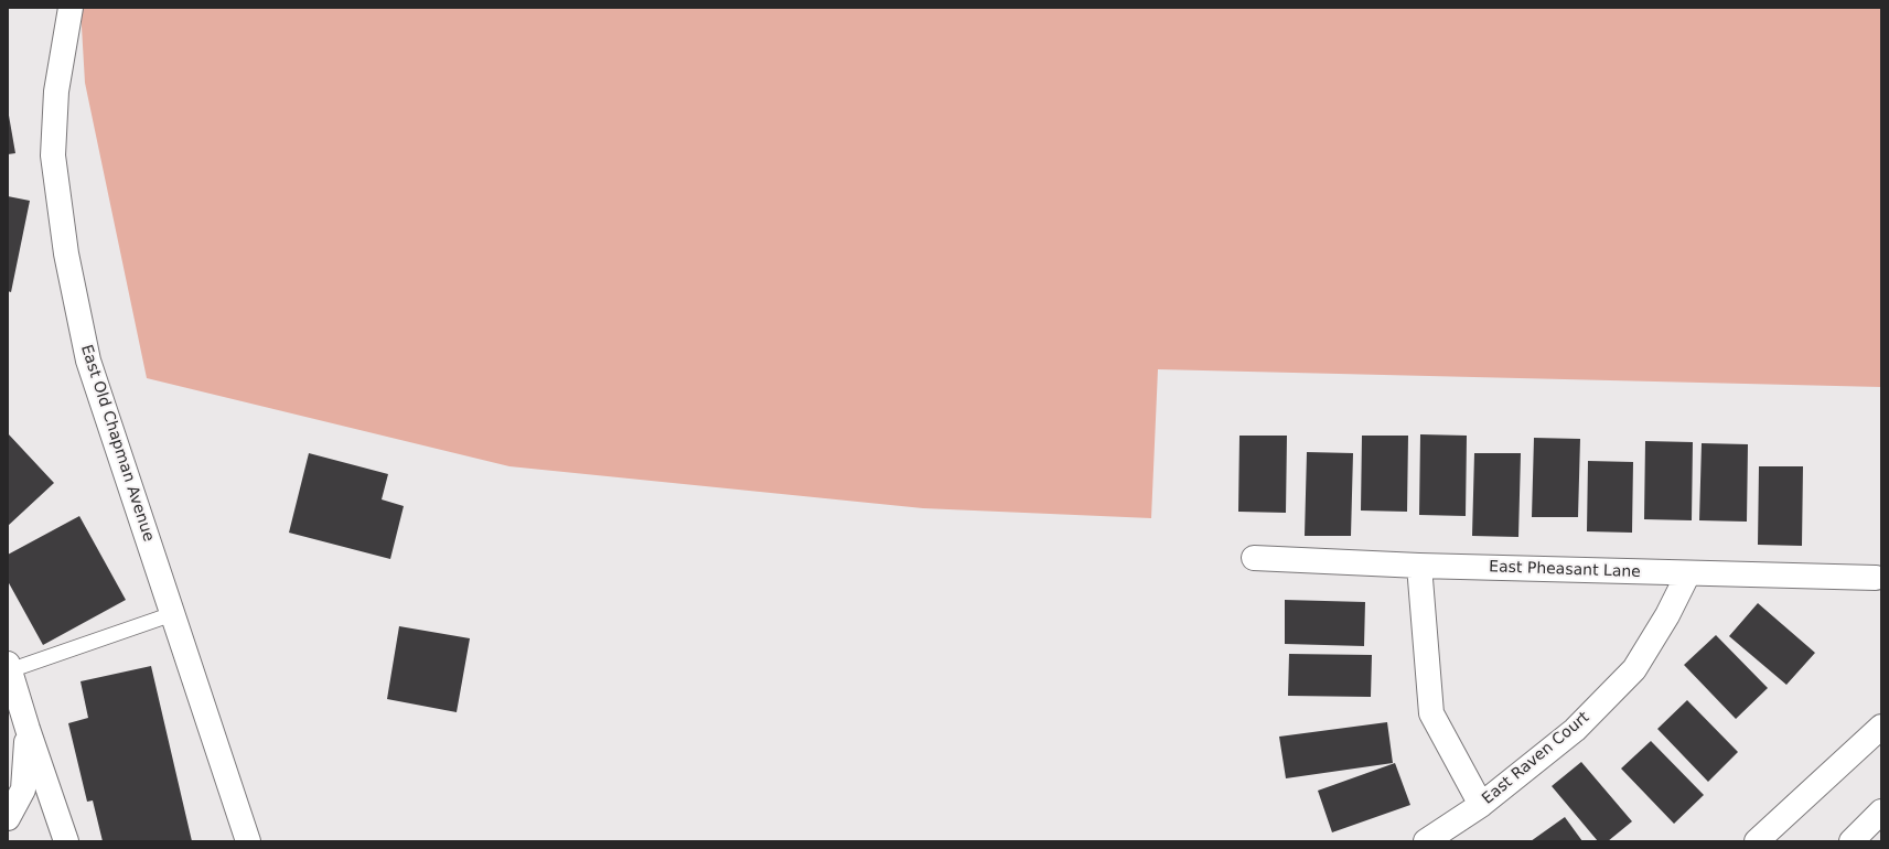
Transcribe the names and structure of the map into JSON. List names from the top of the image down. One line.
{"streets":{"street":["East Old Chapman Avenue","East Pheasant Lane","East Raven Court"]},"crossings":[["East Pheasant Lane","East Raven Court"]]}
